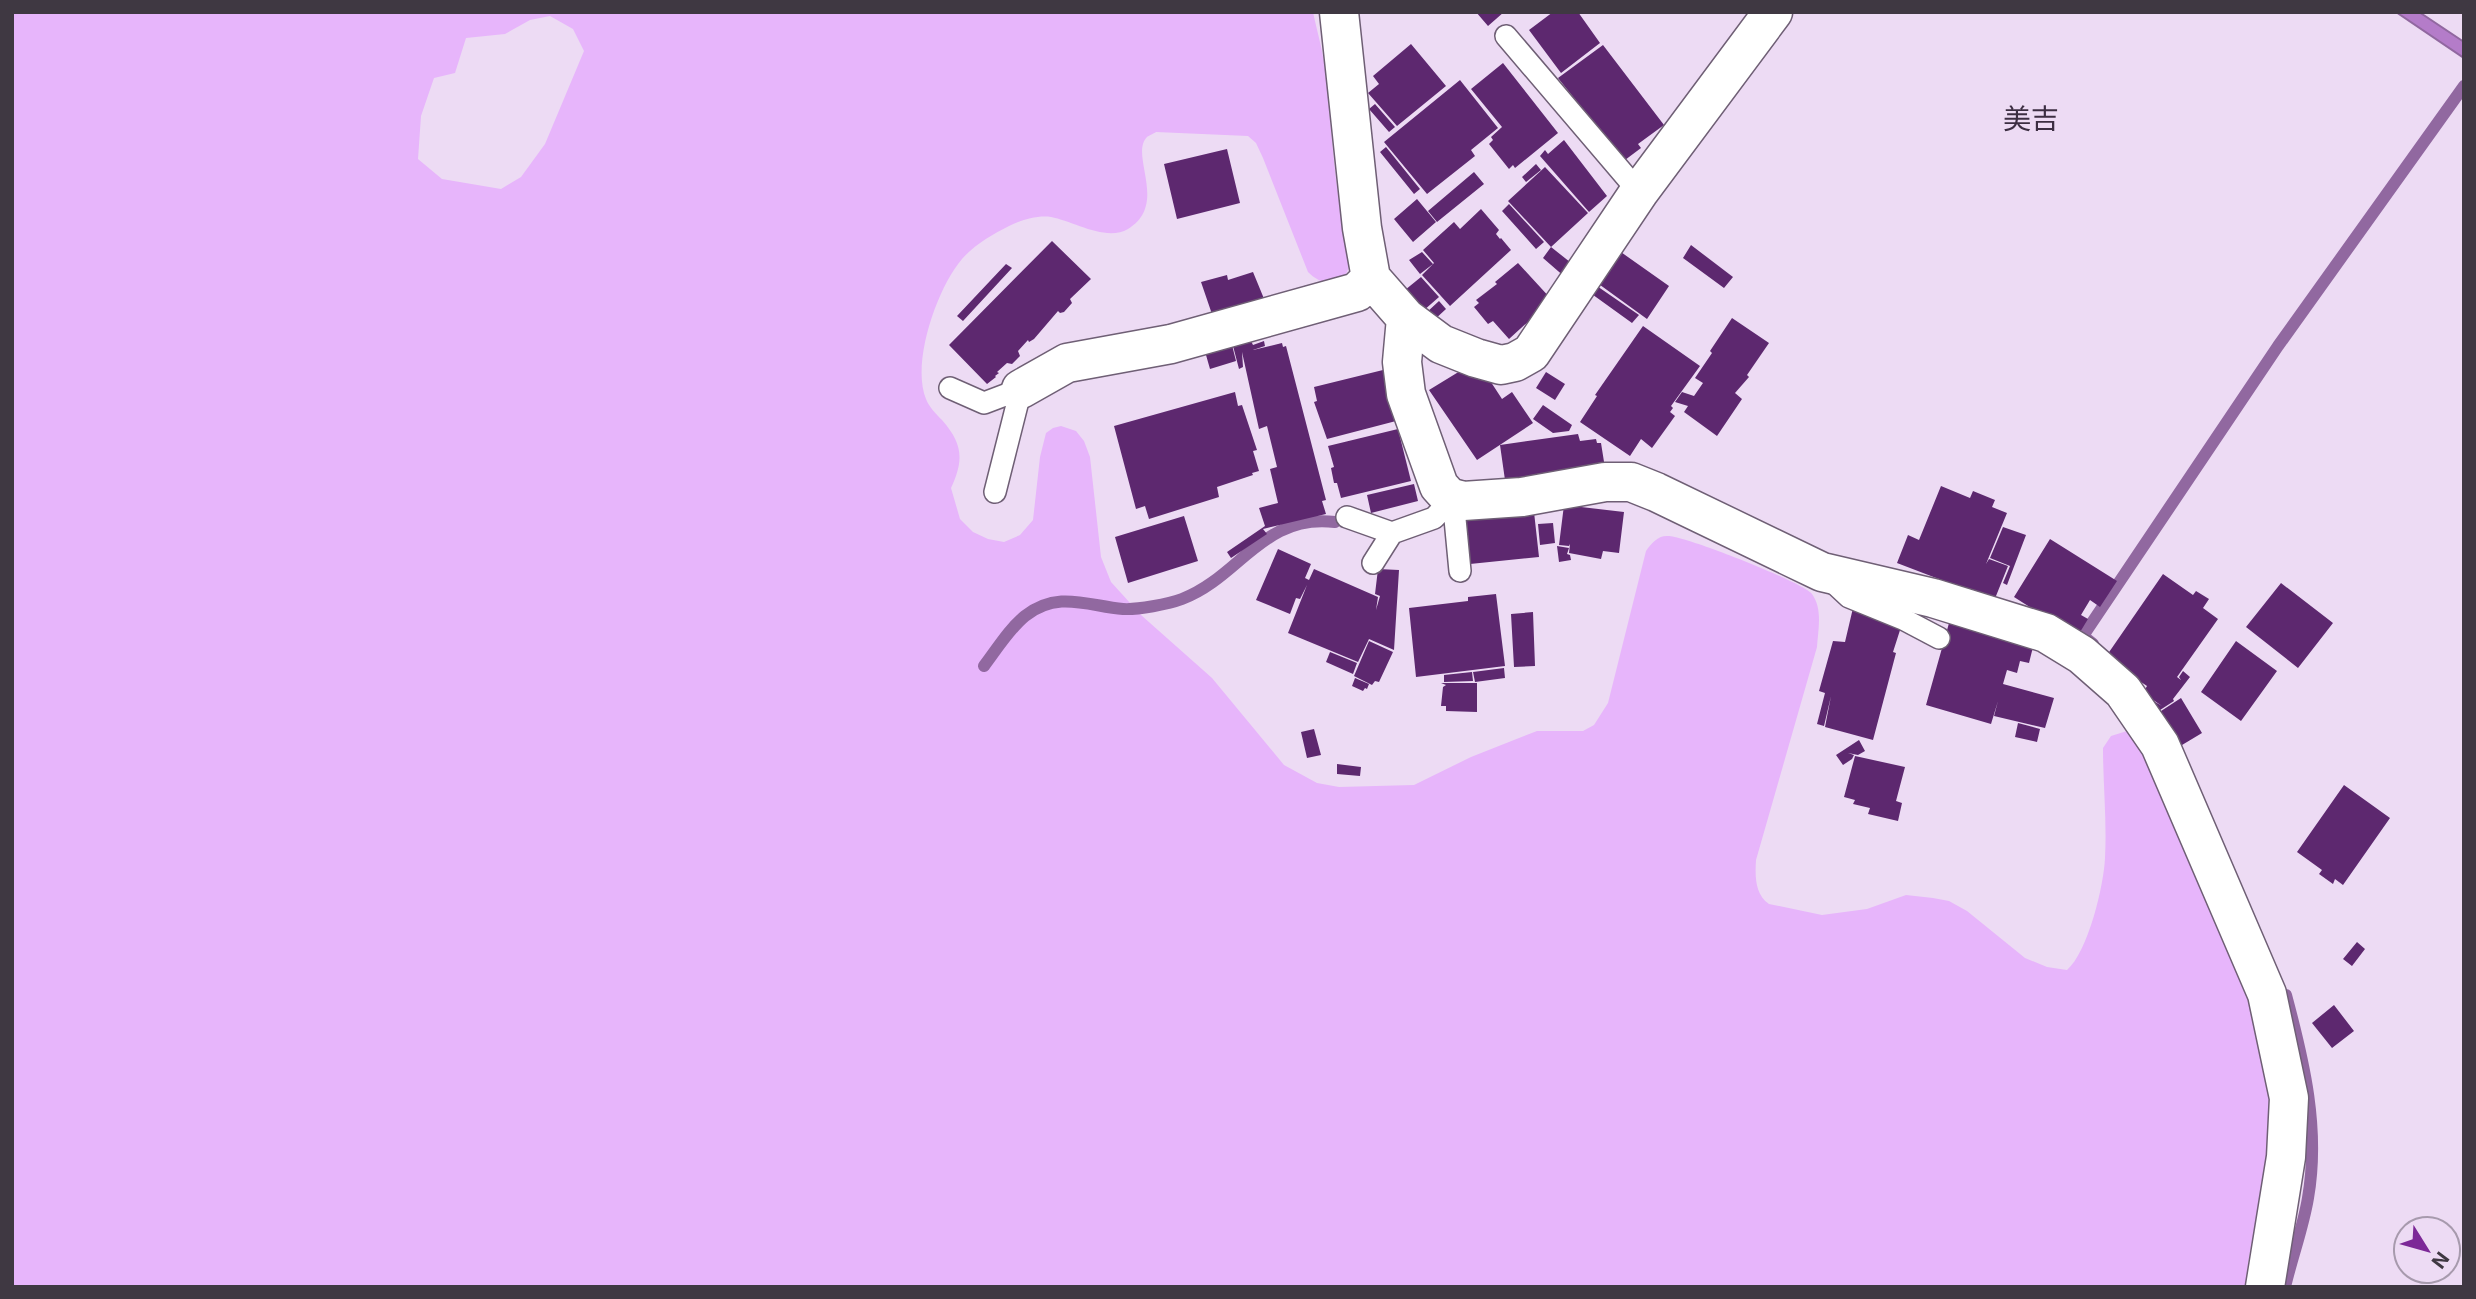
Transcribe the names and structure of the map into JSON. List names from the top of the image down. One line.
{"districts":["美吉"],"north":"bottom right"}
